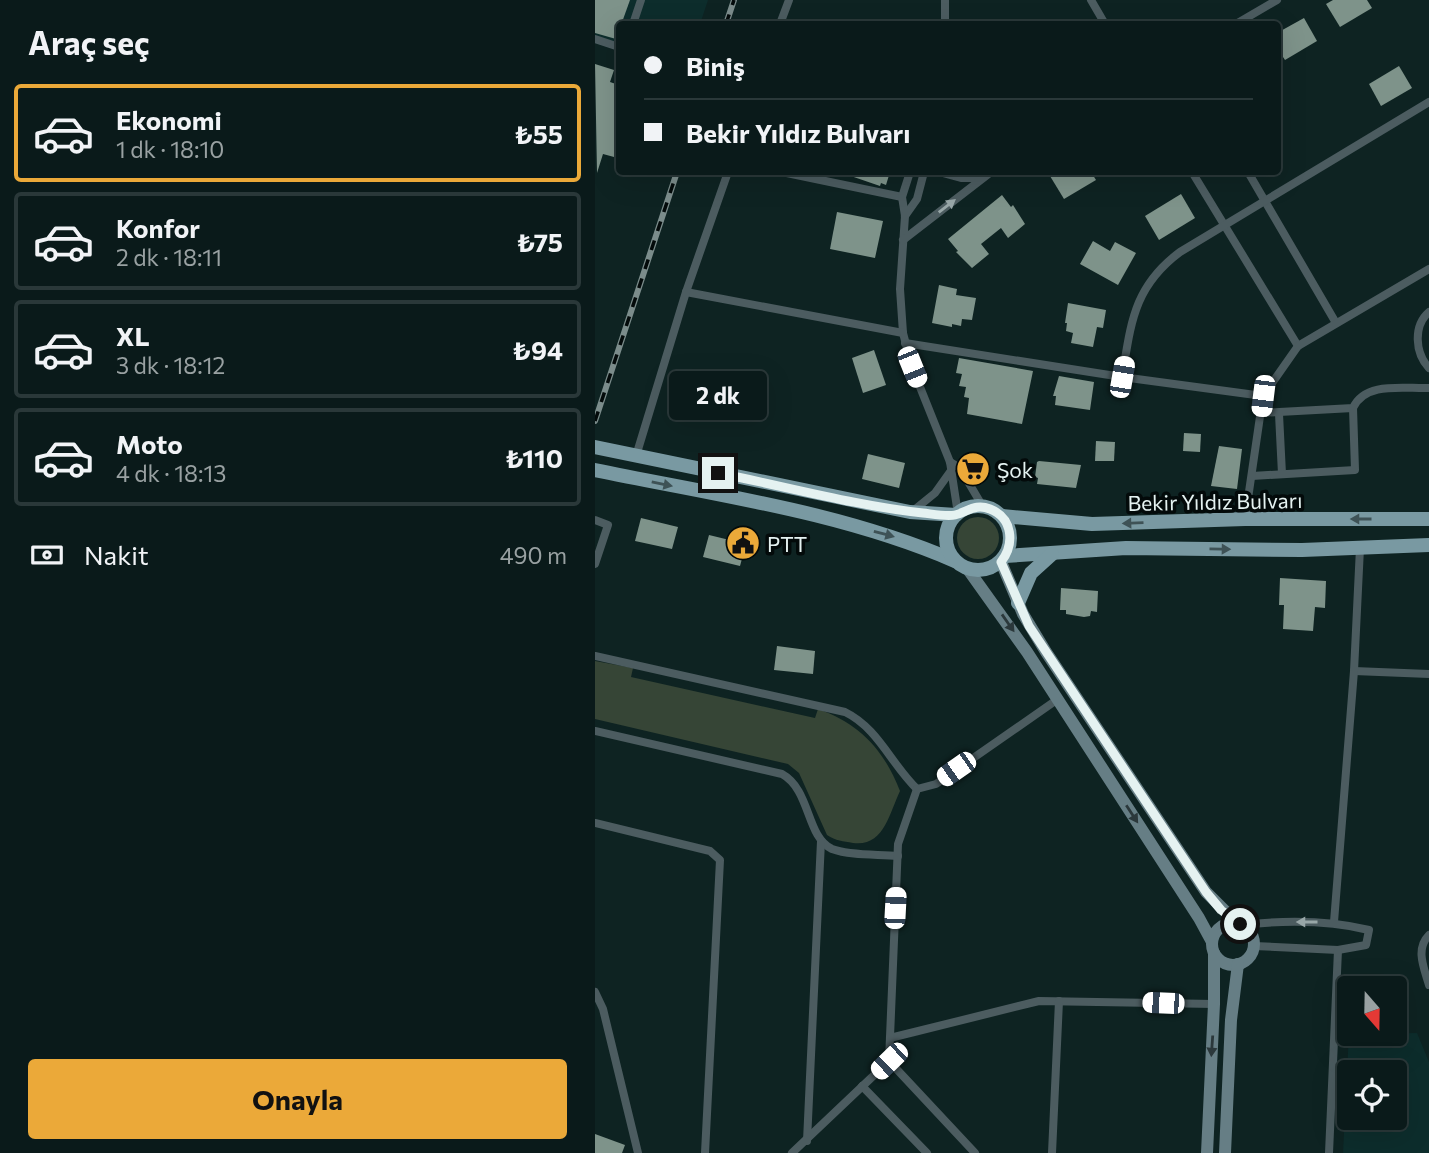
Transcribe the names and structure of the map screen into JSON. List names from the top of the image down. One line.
{"streets":{"main road":["Bekir Yıldız Bulvarı"]},"places":{"supermarket":["Şok"],"public building":["PTT"]},"north":"bottom","page":{"heading":"Araç seç","banner":["Biniş","Bekir Yıldız Bulvarı"],"list":[{"name":"Ekonomi","note":"1 dk · 18:10","value":"₺55"},{"name":"Konfor","note":"2 dk · 18:11","value":"₺75"},{"name":"XL","note":"3 dk · 18:12","value":"₺94"},{"name":"Moto","note":"4 dk · 18:13","value":"₺110"}],"bubble":"2 dk","pay":["Nakit","490 m"],"buttons":"Onayla"}}
